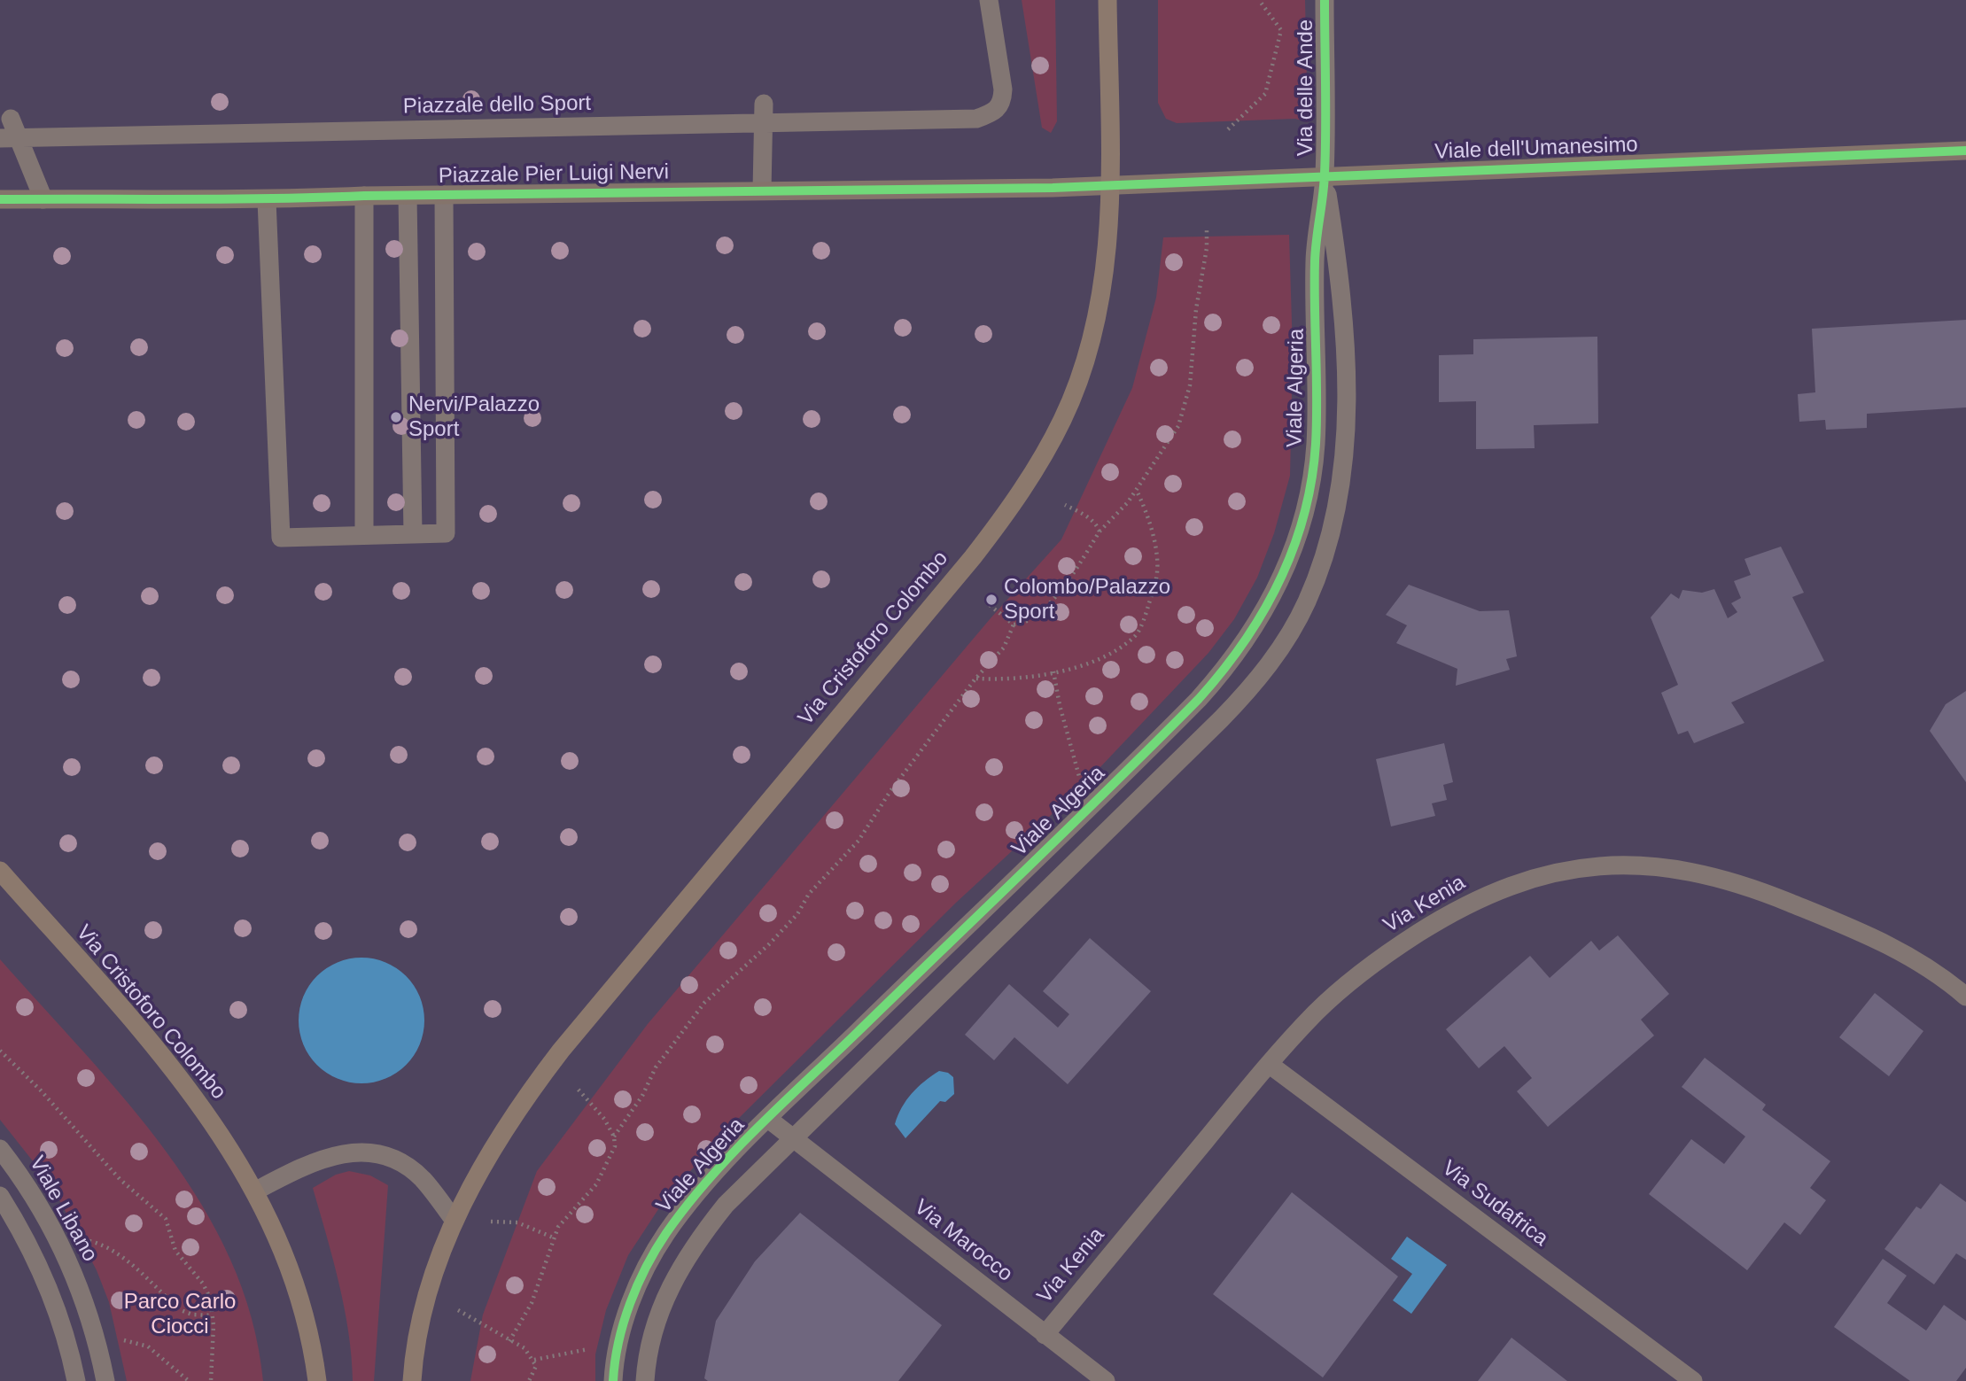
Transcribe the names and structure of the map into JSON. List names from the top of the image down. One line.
{"streets":{"main road":["Via Cristoforo Colombo"],"street":["Via delle Ande","Piazzale dello Sport","Viale dell'Umanesimo","Piazzale Pier Luigi Nervi","Viale Algeria","Via Kenia","Via Sudafrica","Viale Libano","Via Marocco"]},"crossings":[["Via delle Ande","Viale dell'Umanesimo"],["Via delle Ande","Viale Algeria"],["Viale dell'Umanesimo","Piazzale Pier Luigi Nervi"],["Viale dell'Umanesimo","Viale Algeria"],["Viale dell'Umanesimo","Via Cristoforo Colombo"],["Piazzale Pier Luigi Nervi","Via Cristoforo Colombo"],["Viale Algeria","Via Marocco"],["Via Kenia","Via Sudafrica"],["Via Kenia","Via Marocco"]],"parks":["Parco Carlo Ciocci"],"places":["Nervi/Palazzo Sport","Colombo/Palazzo Sport"]}
